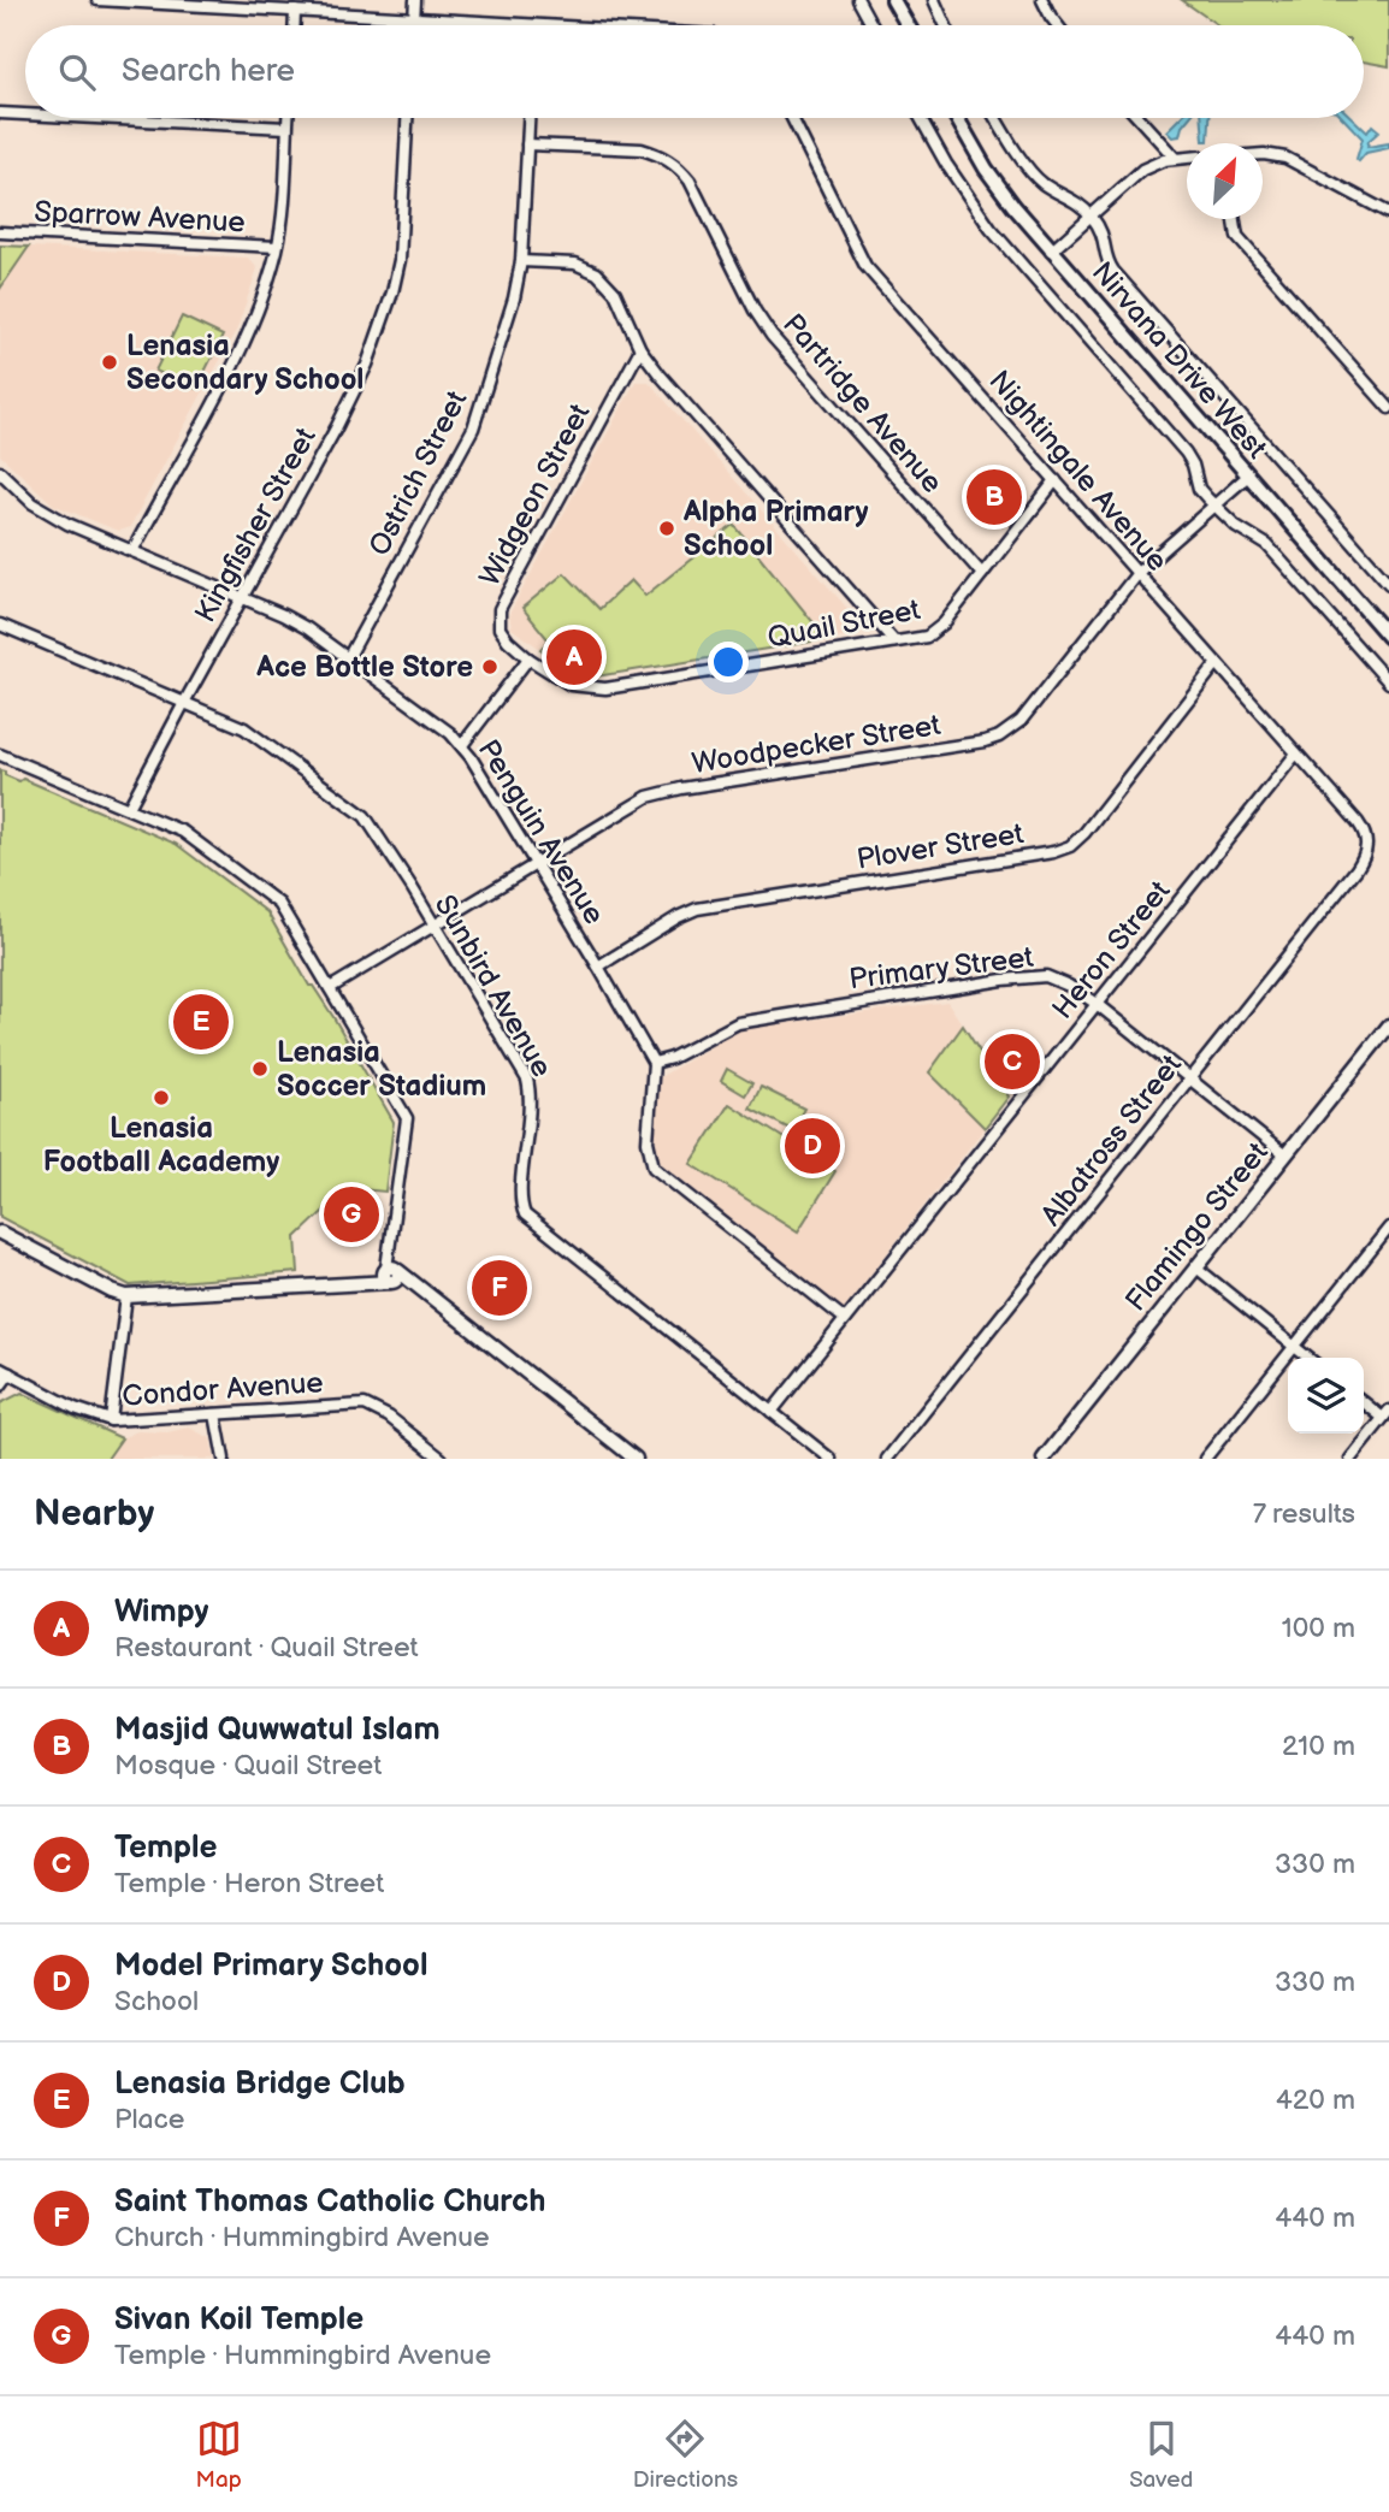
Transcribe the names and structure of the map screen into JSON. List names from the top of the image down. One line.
{"streets":{"main road":["Nirvana Drive West"],"street":["Sparrow Avenue","Partridge Avenue","Nightingale Avenue","Ostrich Street","Widgeon Street","Kingfisher Street","Quail Street","Woodpecker Street","Penguin Avenue","Plover Street","Heron Street","Primary Street","Sunbird Avenue","Albatross Street","Flamingo Street","Condor Avenue"]},"crossings":[["Nirvana Drive West","Woodpecker Street"],["Partridge Avenue","Ostrich Street"],["Partridge Avenue","Quail Street"],["Nightingale Avenue","Quail Street"],["Nightingale Avenue","Woodpecker Street"],["Nightingale Avenue","Plover Street"],["Nightingale Avenue","Heron Street"],["Nightingale Avenue","Albatross Street"],["Ostrich Street","Penguin Avenue"],["Widgeon Street","Quail Street"],["Kingfisher Street","Penguin Avenue"],["Kingfisher Street","Sunbird Avenue"],["Woodpecker Street","Penguin Avenue"],["Woodpecker Street","Sunbird Avenue"],["Penguin Avenue","Plover Street"],["Penguin Avenue","Primary Street"],["Heron Street","Primary Street"],["Heron Street","Sunbird Avenue"],["Primary Street","Albatross Street"],["Primary Street","Flamingo Street"]],"places":["Lenasia Secondary School","Alpha Primary School","Ace Bottle Store","Lenasia Soccer Stadium","Lenasia Football Academy"],"north":"top right","page":{"search":"Search here","pins":["B","A","E","C","D","G","F"],"heading":["Nearby","7 results"],"list":[{"mark":"A","name":"Wimpy","note":"Restaurant · Quail Street","value":"100 m"},{"mark":"B","name":"Masjid Quwwatul Islam","note":"Mosque · Quail Street","value":"210 m"},{"mark":"C","name":"Temple","note":"Temple · Heron Street","value":"330 m"},{"mark":"D","name":"Model Primary School","note":"School","value":"330 m"},{"mark":"E","name":"Lenasia Bridge Club","note":"Place","value":"420 m"},{"mark":"F","name":"Saint Thomas Catholic Church","note":"Church · Hummingbird Avenue","value":"440 m"},{"mark":"G","name":"Sivan Koil Temple","note":"Temple · Hummingbird Avenue","value":"440 m"}],"nav":["Map","Directions","Saved"]}}
